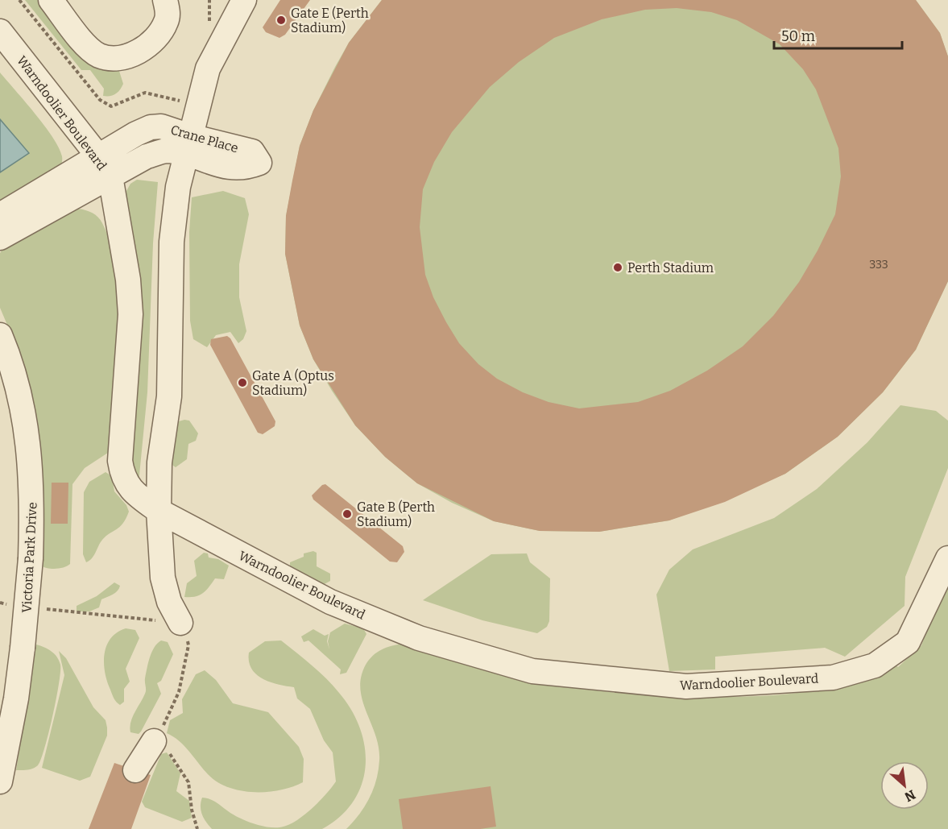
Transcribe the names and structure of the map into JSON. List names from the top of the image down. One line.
{"streets":{"street":["Warndoolier Boulevard","Crane Place","Victoria Park Drive"]},"crossings":[["Warndoolier Boulevard","Crane Place"]],"places":["Gate E (Perth Stadium)","Perth Stadium","Gate A (Optus Stadium)","Gate B (Perth Stadium)"],"house_numbers":["333"],"scale_bar":"50 m","north":"bottom right"}
